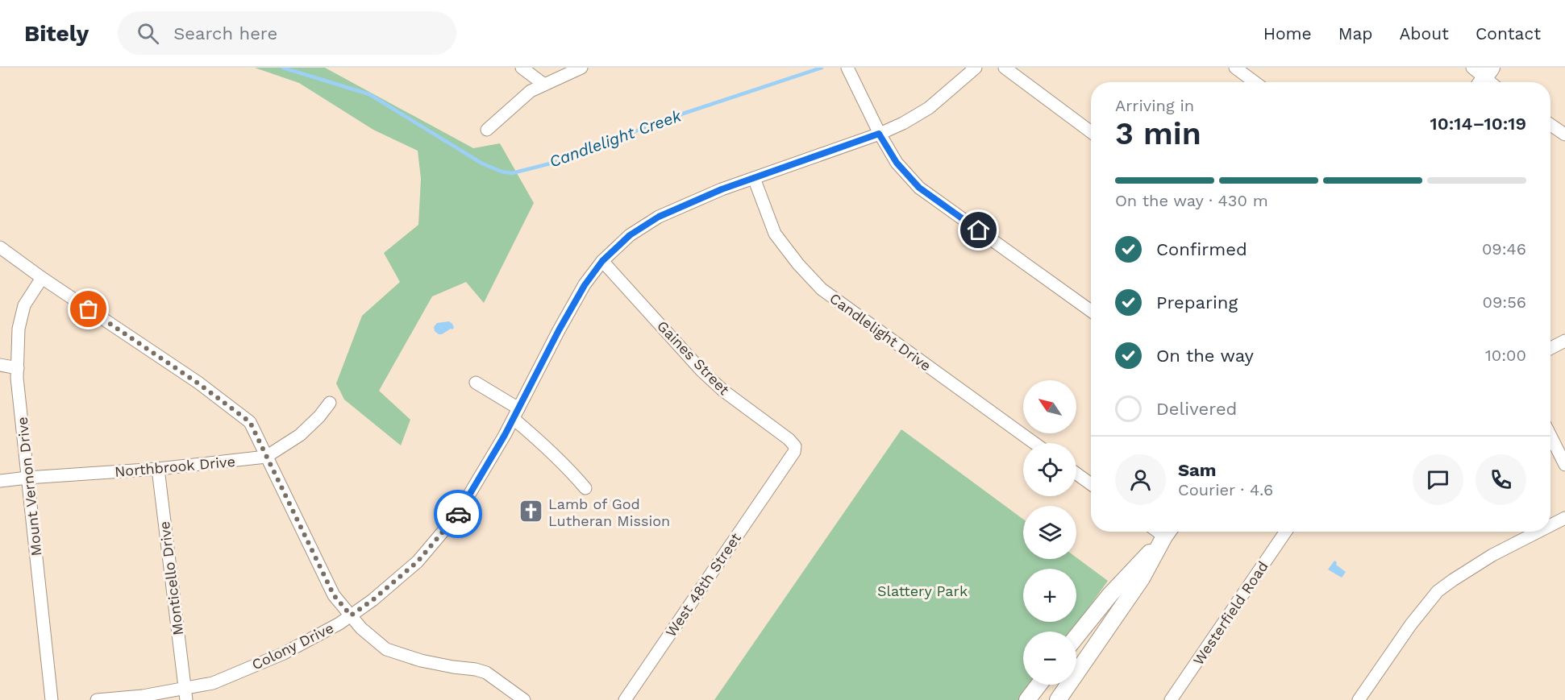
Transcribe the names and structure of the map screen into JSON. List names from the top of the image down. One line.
{"streets":{"street":["Candlelight Drive","Gaines Street","Northbrook Drive","Mount Vernon Drive","Monticello Drive","West 48th Street","Westerfield Road","Colony Drive"]},"crossings":[["Candlelight Drive","Colony Drive"],["Gaines Street","West 48th Street"],["Gaines Street","Colony Drive"],["Northbrook Drive","Mount Vernon Drive"],["Northbrook Drive","Monticello Drive"],["Monticello Drive","Colony Drive"]],"water":["Candlelight Creek"],"parks":["Slattery Park"],"places":{"church":["Lamb of God Lutheran Mission"]},"north":"top left","page":{"header":"Bitely","search":"Search here","nav":["Home","Map","About","Contact"],"heading":["3 min","Arriving in","10:14–10:19"],"panel":["Sam","Courier · 4.6"],"bar":"On the way · 430 m","list":[["Confirmed","09:46"],["Preparing","09:56"],["On the way","10:00"],"Delivered"],"map_buttons":["+","−"]}}
